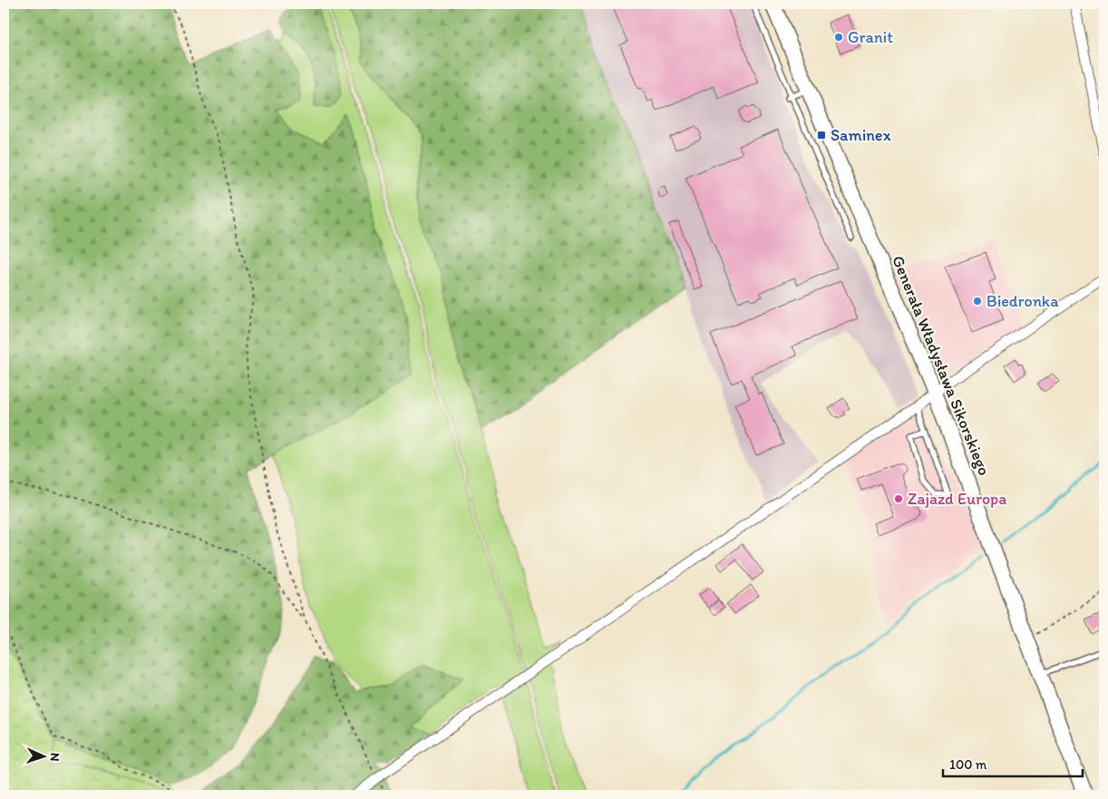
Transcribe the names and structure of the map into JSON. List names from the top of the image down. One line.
{"streets":{"main road":["Generała Władysława Sikorskiego"]},"places":{"other":["Granit","Biedronka","Zajazd Europa"],"transit":["Saminex"]},"scale_bar":"100 m","north":"right"}
